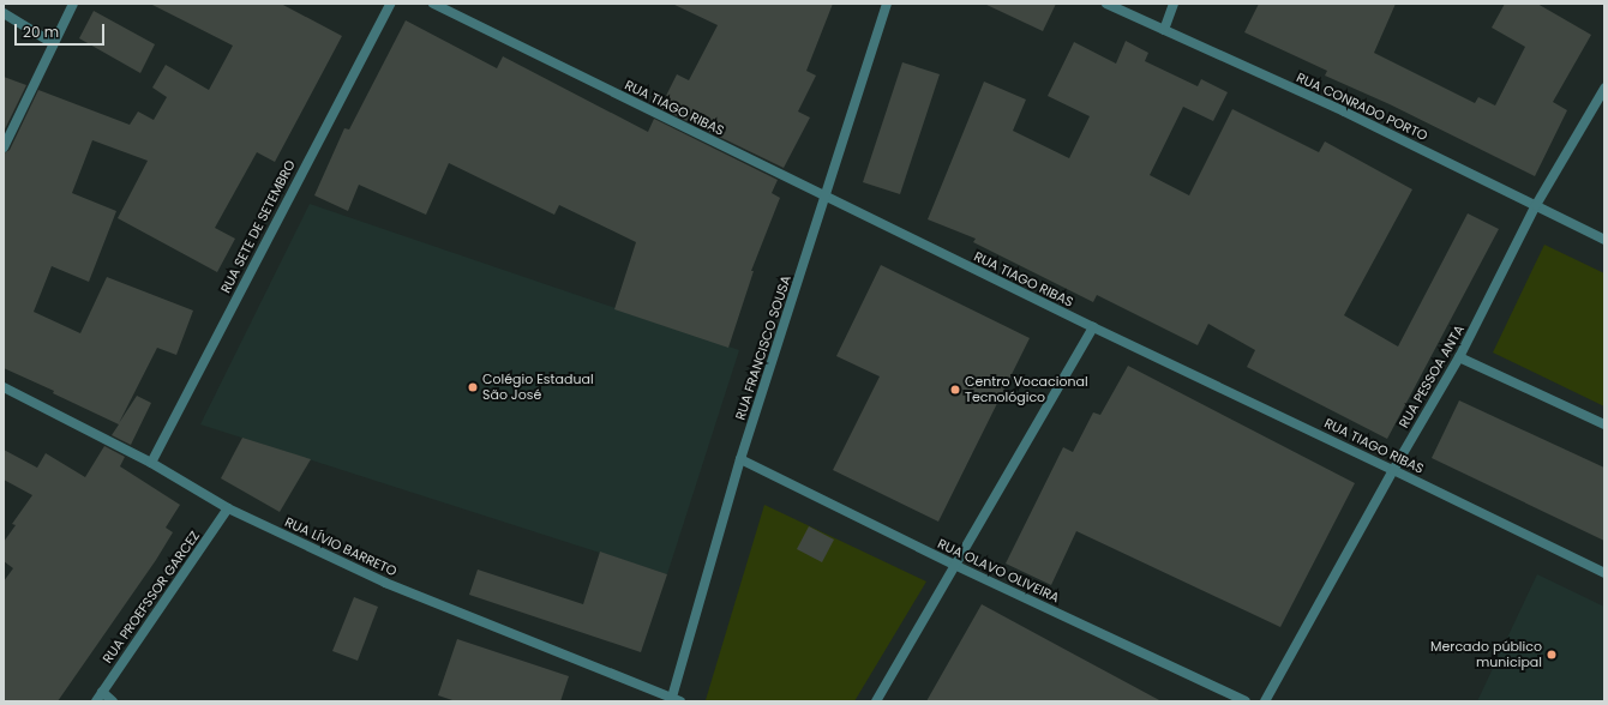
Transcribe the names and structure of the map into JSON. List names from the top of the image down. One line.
{"streets":{"street":["RUA CONRADO PORTO","RUA TIAGO RIBAS","RUA SETE DE SETEMBRO","RUA FRANCISCO SOUSA","RUA PESSOA ANTA","RUA LÍVIO BARRETO","RUA OLAVO OLIVEIRA","RUA PROEFSSOR GARCEZ"]},"crossings":[["RUA CONRADO PORTO","RUA PESSOA ANTA"],["RUA TIAGO RIBAS","RUA FRANCISCO SOUSA"],["RUA TIAGO RIBAS","RUA PESSOA ANTA"],["RUA SETE DE SETEMBRO","RUA LÍVIO BARRETO"],["RUA FRANCISCO SOUSA","RUA LÍVIO BARRETO"],["RUA FRANCISCO SOUSA","RUA OLAVO OLIVEIRA"],["RUA LÍVIO BARRETO","RUA PROEFSSOR GARCEZ"]],"places":["Colégio Estadual São José","Centro Vocacional Tecnológico","Mercado público municipal"],"scale_bar":"20 m"}
